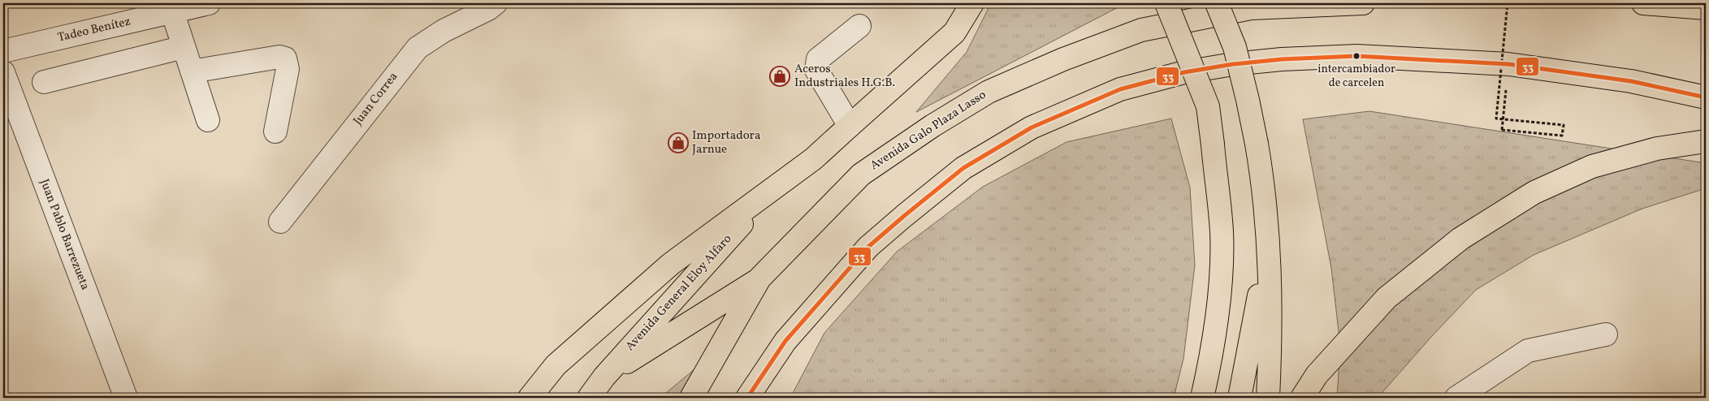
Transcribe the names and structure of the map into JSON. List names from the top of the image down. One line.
{"streets":{"main road":["Avenida Galo Plaza Lasso","Avenida General Eloy Alfaro"],"street":["Tadeo Benítez","Juan Correa","Juan Pablo Barrezueta"]},"places":{"other":["intercambiador de carcelen"],"shop":["Aceros Industriales H.G.B.","Importadora Jarnue"]},"lines":["transit line 33"]}
